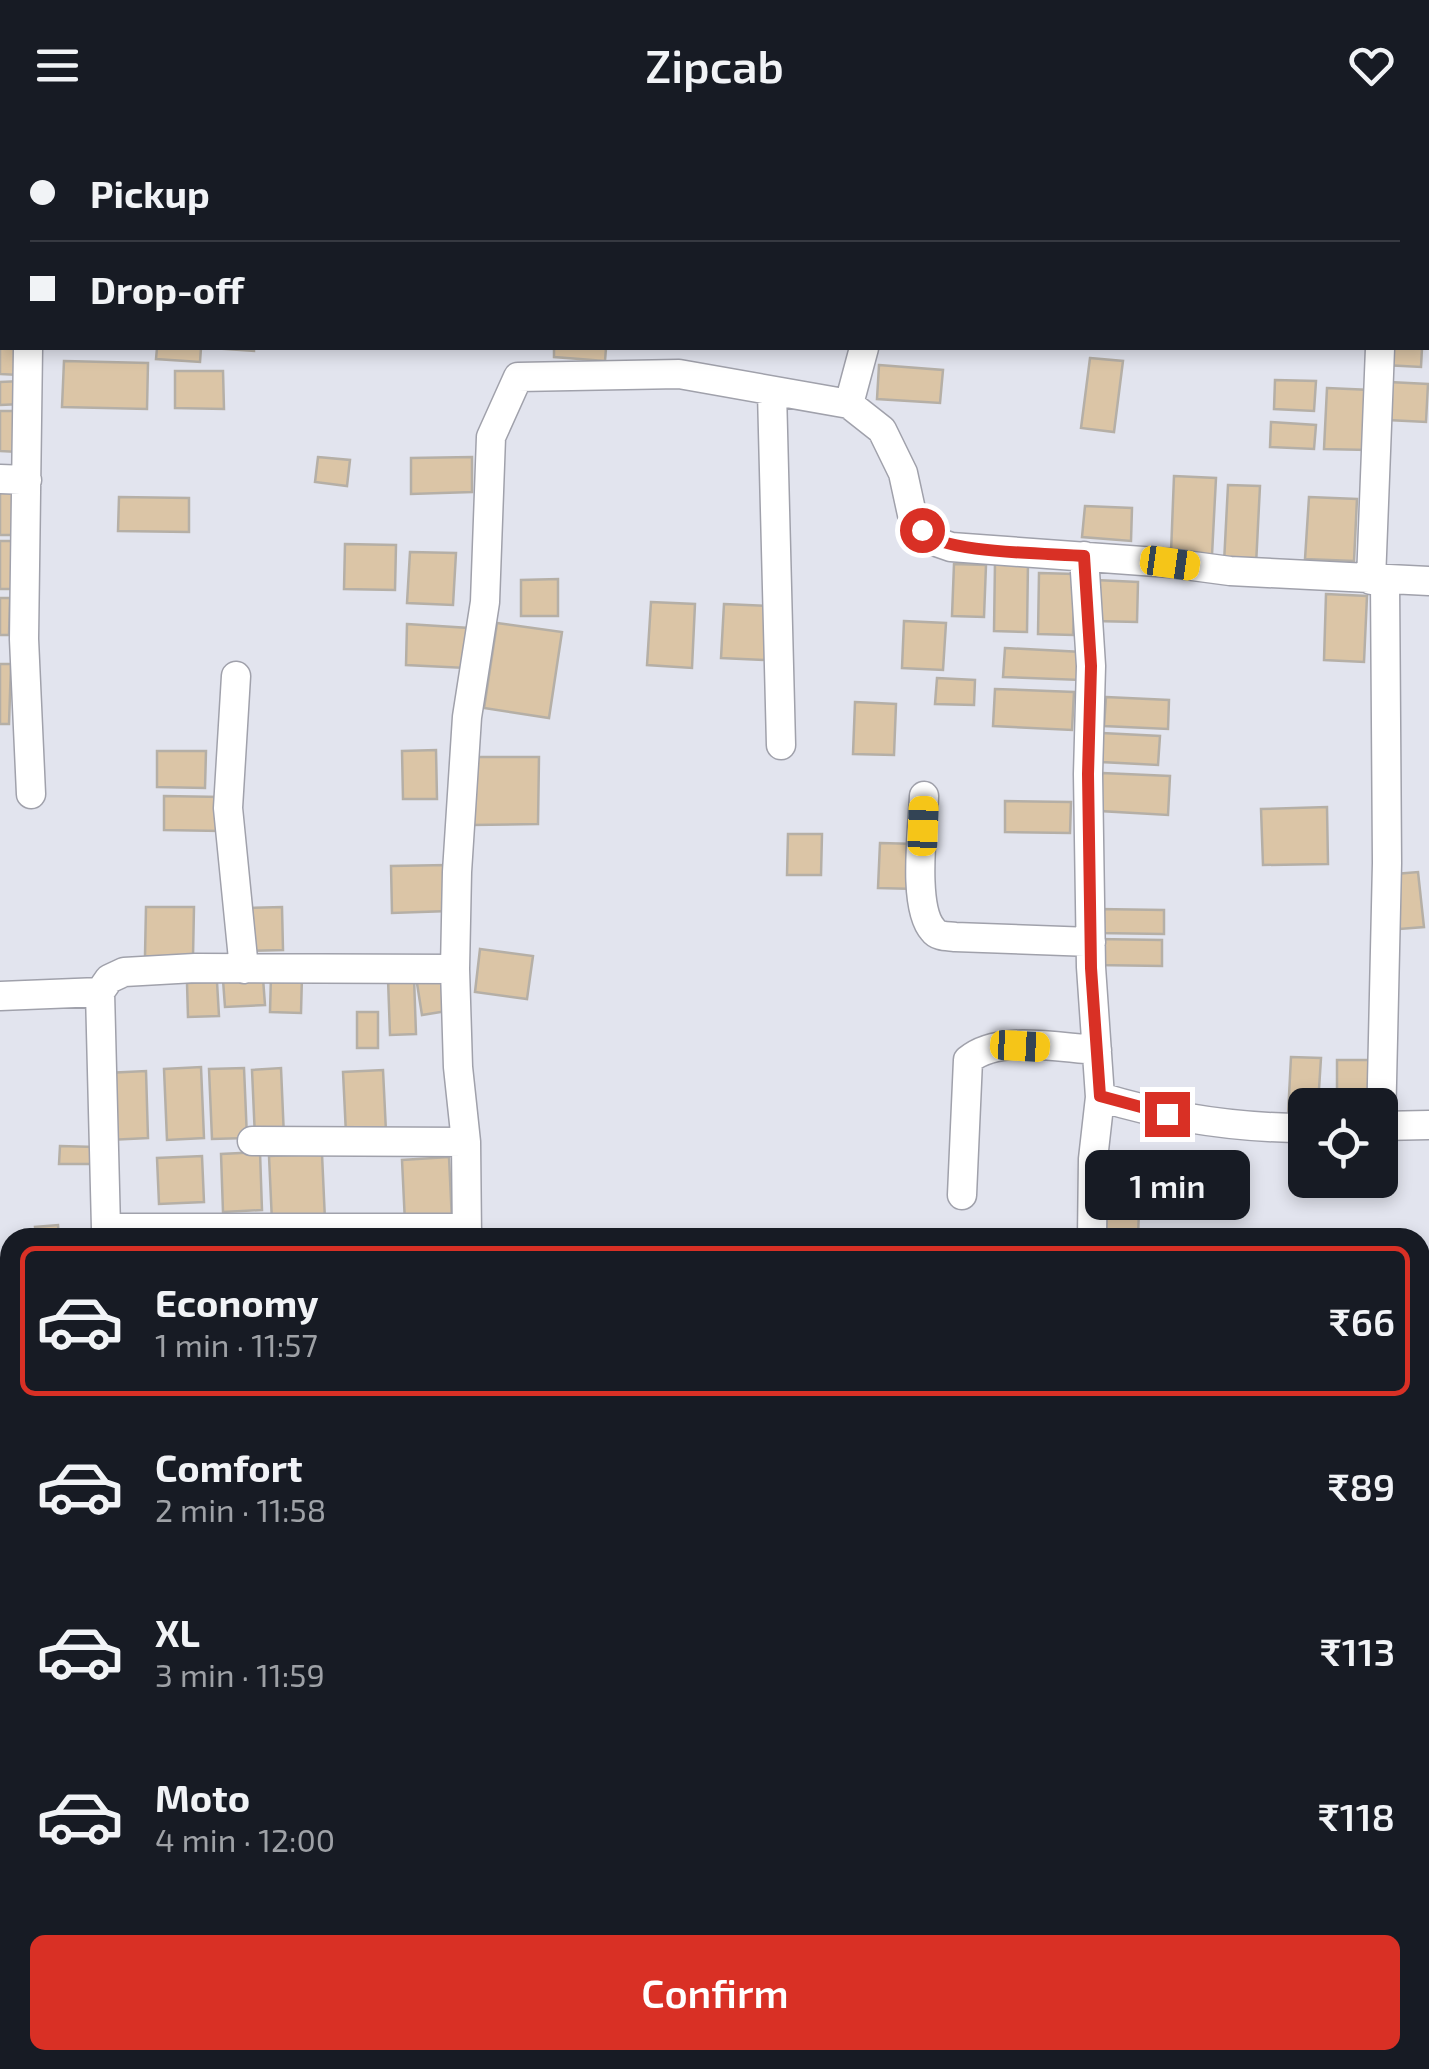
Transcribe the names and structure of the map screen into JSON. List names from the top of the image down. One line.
{"page":{"header":"Zipcab","banner":["Pickup","Drop-off"],"bubble":"1 min","list":[{"name":"Economy","note":"1 min · 11:57","value":"₹66"},{"name":"Comfort","note":"2 min · 11:58","value":"₹89"},{"name":"XL","note":"3 min · 11:59","value":"₹113"},{"name":"Moto","note":"4 min · 12:00","value":"₹118"}],"buttons":"Confirm"}}
